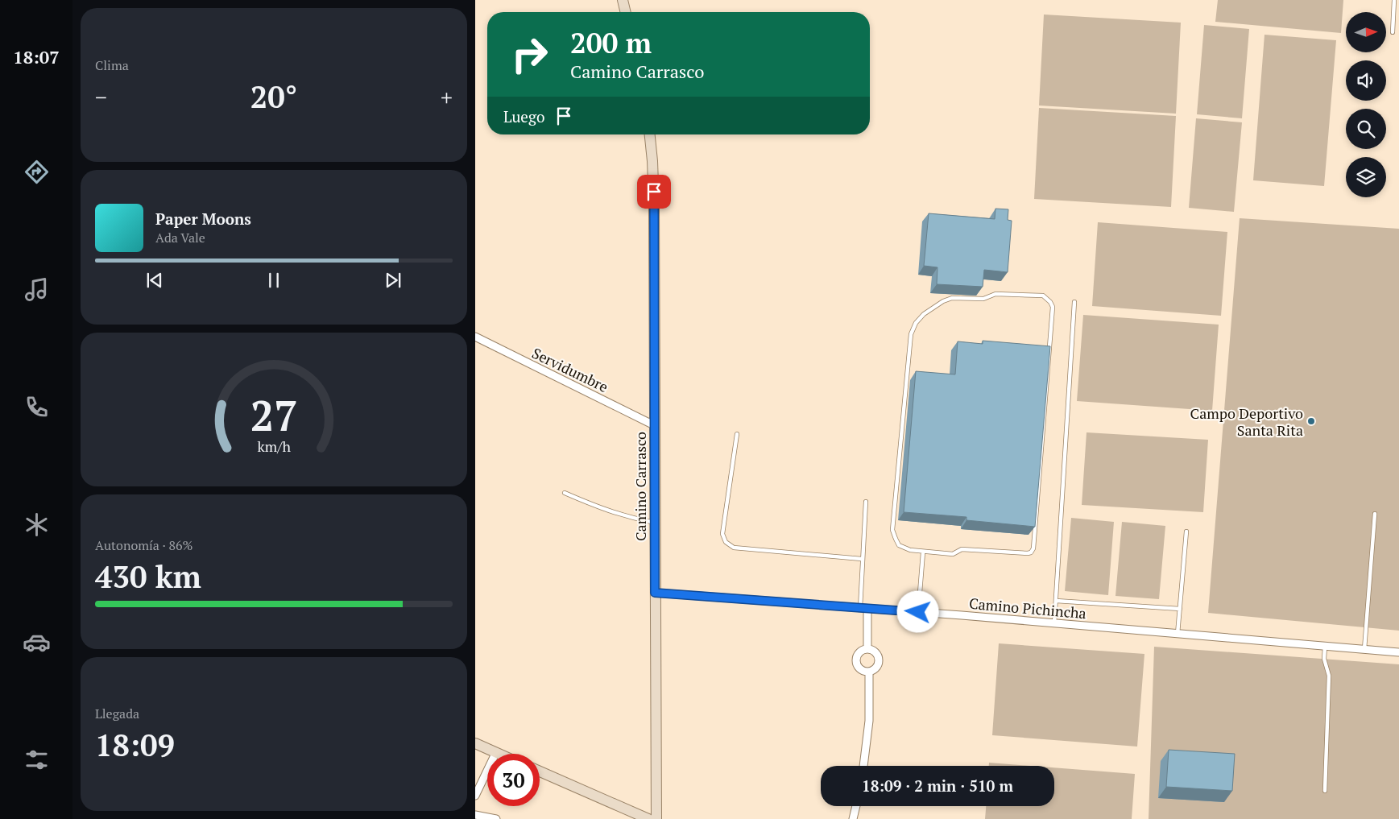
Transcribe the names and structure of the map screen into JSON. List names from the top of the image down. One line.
{"streets":{"main road":["Camino Carrasco"],"street":["Servidumbre","Camino Pichincha"]},"crossings":[["Servidumbre","Camino Carrasco"],["Camino Carrasco","Camino Pichincha"]],"places":["Campo Deportivo Santa Rita"],"north":"right","page":{"tabs":"18:07","tile":["Clima",["Autonomía · 86%","430 km"],["Llegada","18:09"]],"turn":["200 m","Camino Carrasco"],"heat":["−","20°","+"],"then":"Luego","song":["Paper Moons","Ada Vale"],"limit":"30","trip":"18:09 · 2 min · 510 m","gauge":["27","km/h"]}}
